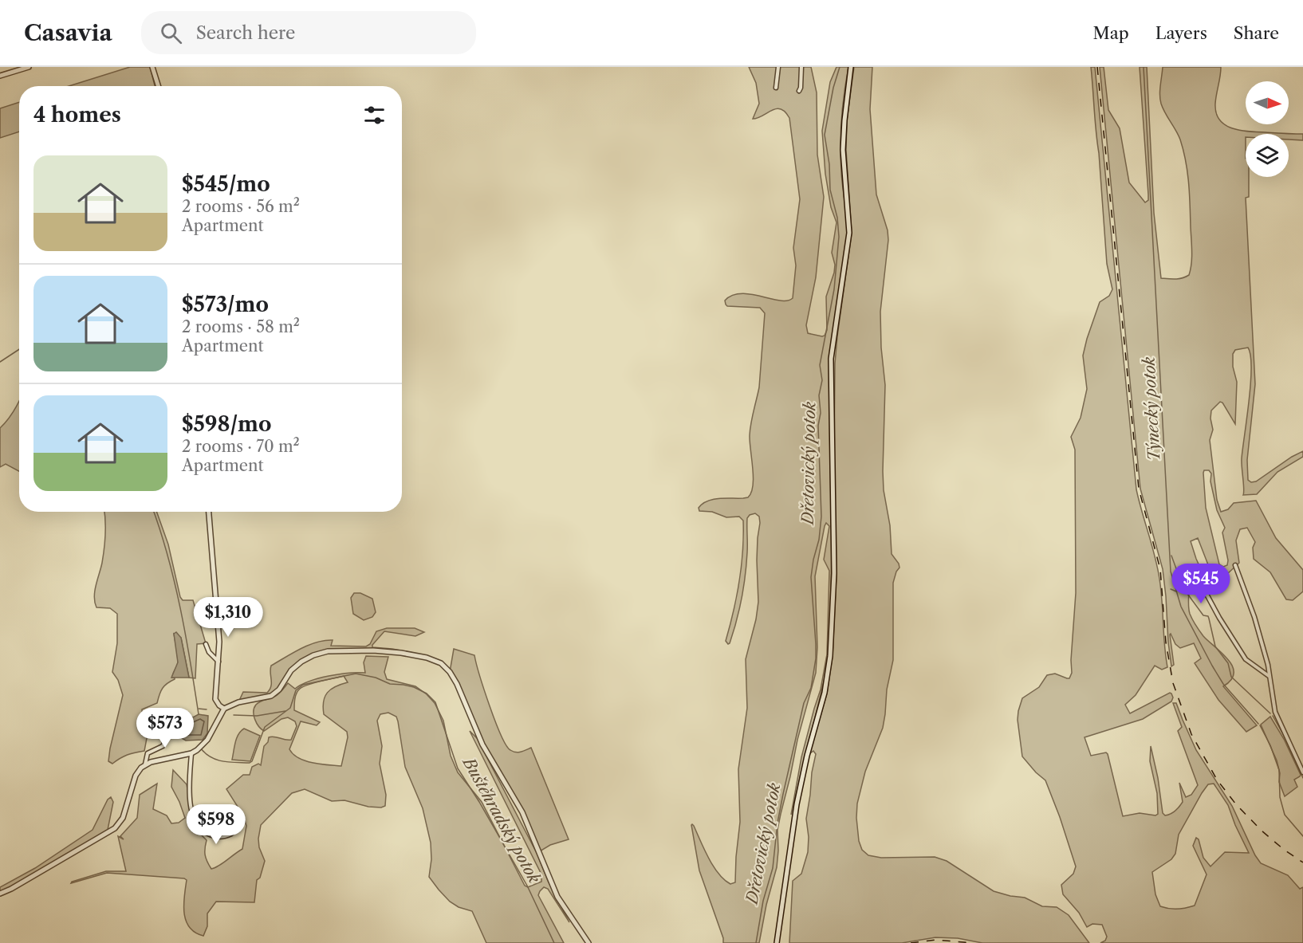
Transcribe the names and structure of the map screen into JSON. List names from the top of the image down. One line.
{"water":["Týnecký potok","Dřetovický potok","Buštěhradský potok"],"north":"right","page":{"header":"Casavia","search":"Search here","nav":["Map","Layers","Share"],"heading":"4 homes","list":[{"name":"$545/mo","note":"2 rooms · 56 m² · Apartment"},{"name":"$573/mo","note":"2 rooms · 58 m² · Apartment"},{"name":"$598/mo","note":"2 rooms · 70 m² · Apartment"}],"price":["$545","$1,310","$573","$598"]}}
